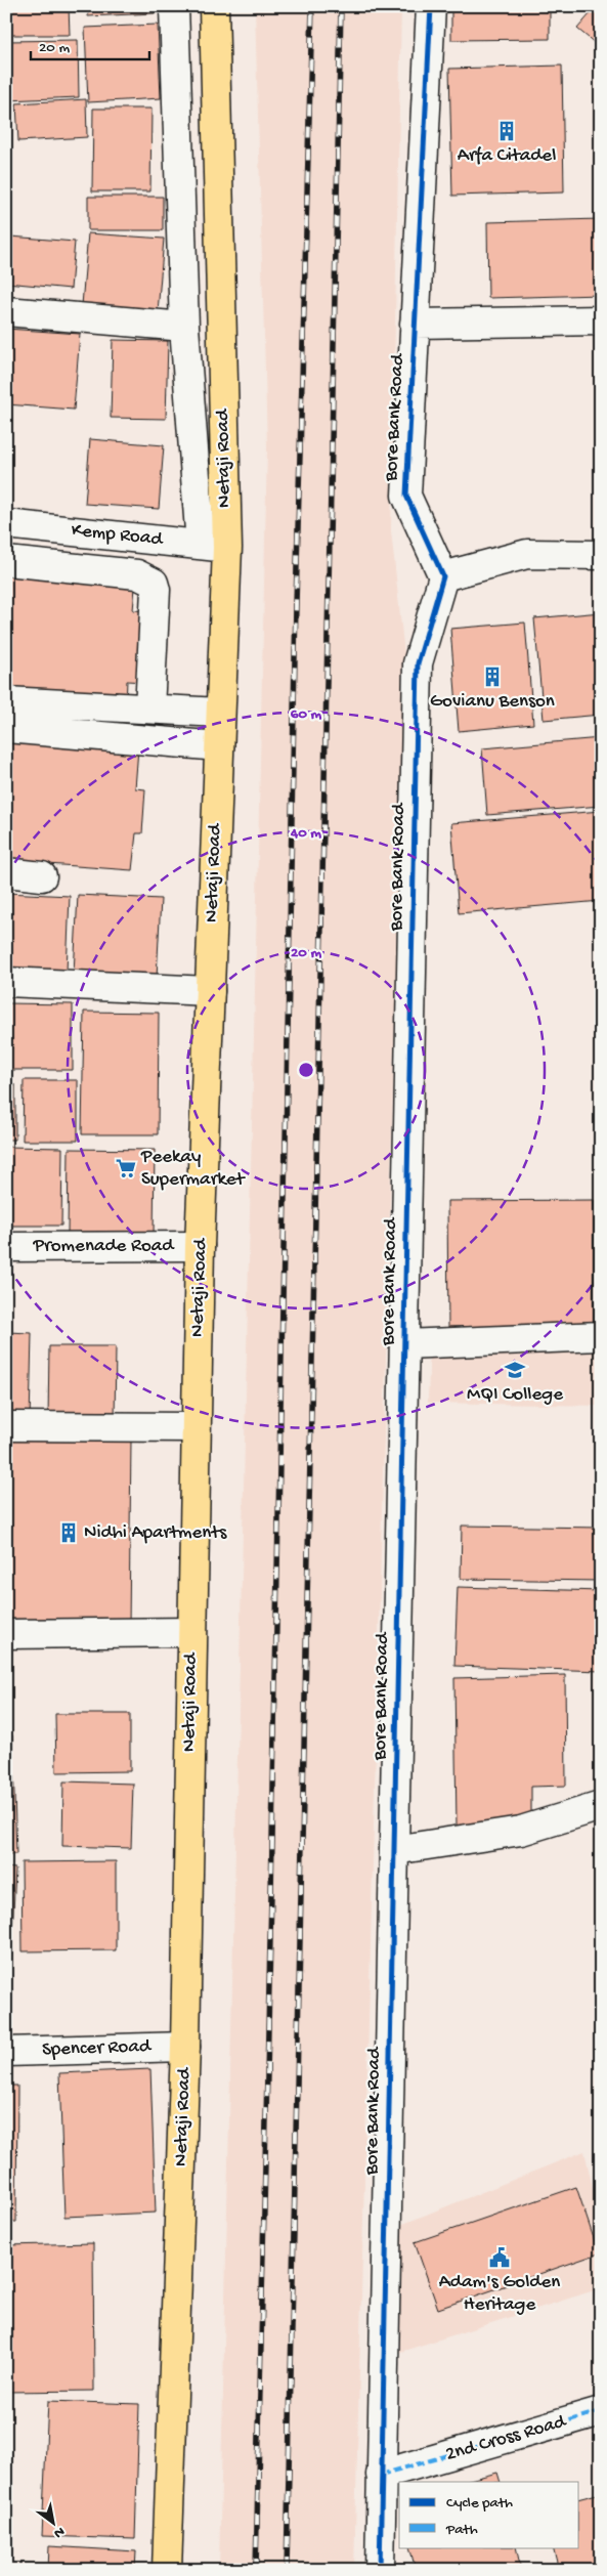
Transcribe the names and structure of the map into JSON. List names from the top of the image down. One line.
{"streets":{"main road":["Netaji Road"],"street":["Bore Bank Road","Kemp Road","Promenade Road","Spencer Road","2nd Cross Road"]},"crossings":[["Bore Bank Road","2nd Cross Road"],["Netaji Road","Kemp Road"],["Netaji Road","Promenade Road"],["Netaji Road","Spencer Road"]],"places":{"building":["Arfa Citadel","Govianu Benson","Nidhi Apartments"],"supermarket":["Peekay Supermarket"],"school or university":["MQI College"],"public building":["Adam's Golden Heritage"]},"legend":["Cycle path","Path"],"scale_bar":"20 m","north":"bottom right","rings":["60 m","40 m","20 m"]}
